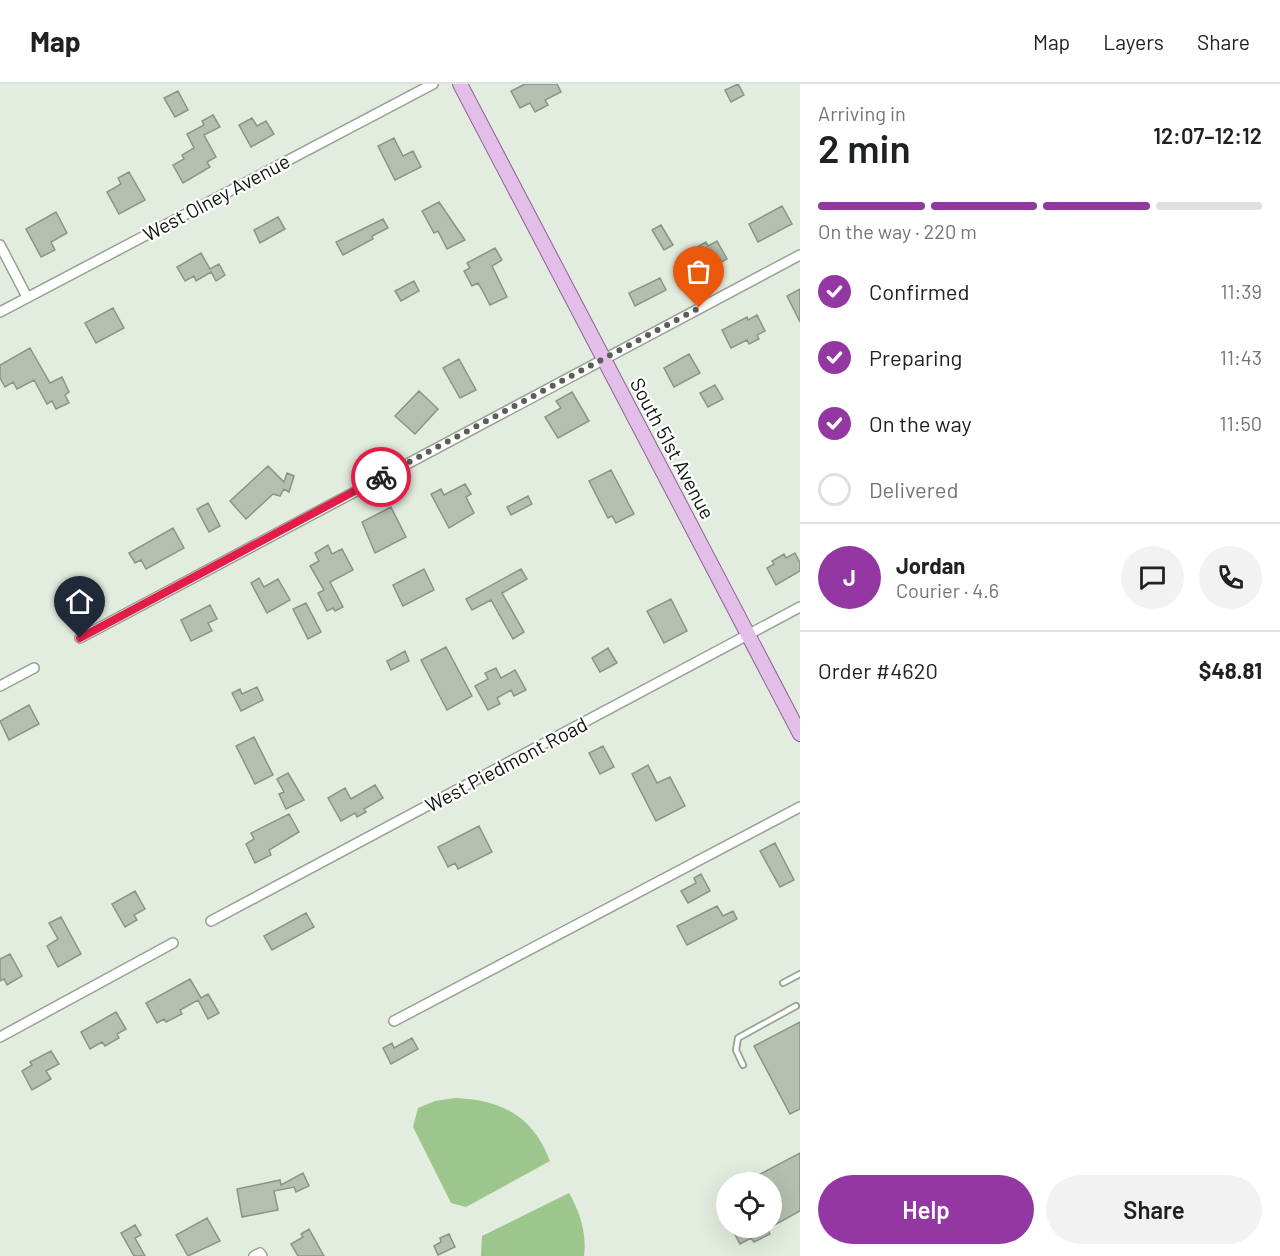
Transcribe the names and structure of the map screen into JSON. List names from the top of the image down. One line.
{"streets":{"main road":["South 51st Avenue"],"street":["West Olney Avenue","West Piedmont Road"]},"crossings":[["South 51st Avenue","West Piedmont Road"]],"page":{"header":"Map","nav":["Map","Layers","Share"],"heading":["2 min","Arriving in","12:07–12:12"],"panel":["Jordan","Courier · 4.6","Order #4620","$48.81"],"bar":"On the way · 220 m","list":[["Confirmed","11:39"],["Preparing","11:43"],["On the way","11:50"],"Delivered"],"round":"J","buttons":["Help","Share"]}}
